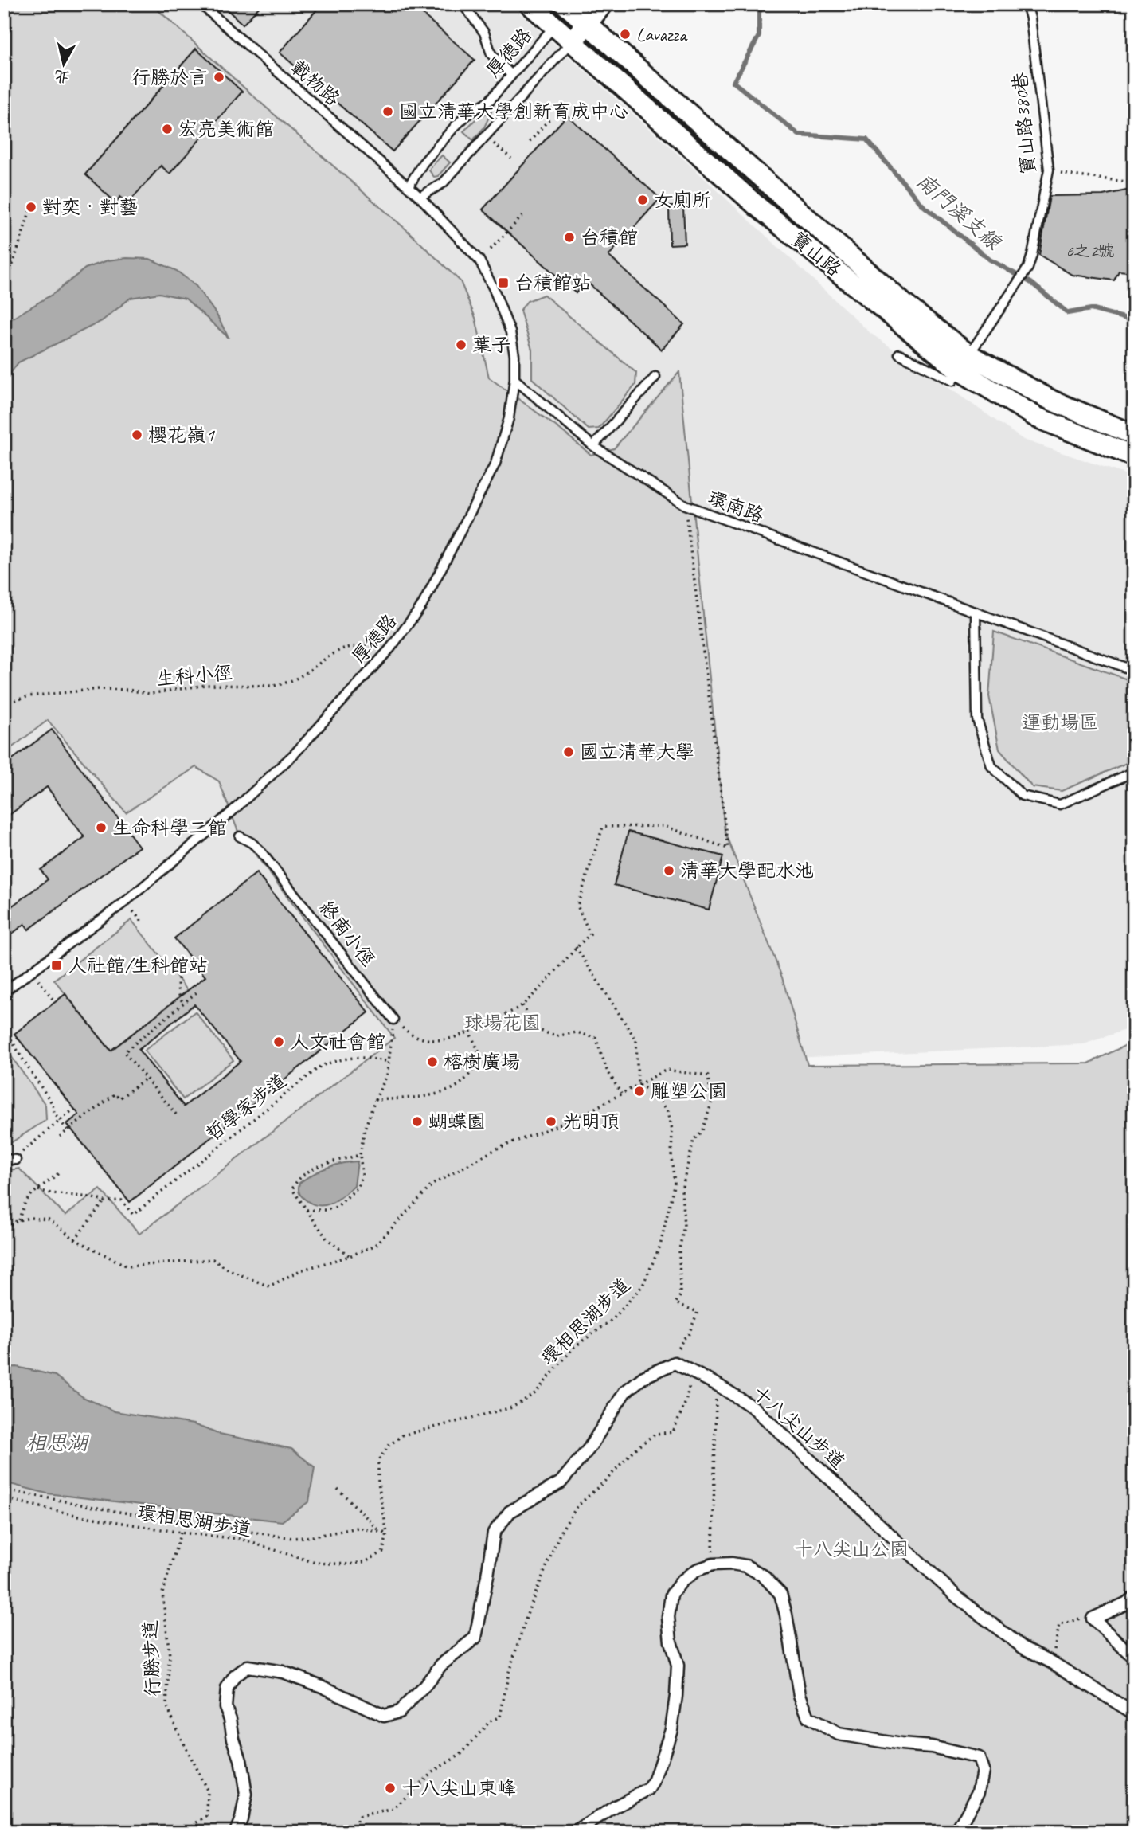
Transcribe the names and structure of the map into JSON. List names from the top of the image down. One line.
{"streets":{"street":["寶山路","十八尖山步道"],"lane":["厚德路","載物路","寶山路380巷","環南路","終南小徑"],"path":["生科小徑","哲學家步道","環相思湖步道","行勝步道"]},"crossings":[["厚德路","載物路"],["厚德路","寶山路"],["厚德路","環南路"],["寶山路380巷","寶山路"],["環相思湖步道","行勝步道"]],"water":["南門溪支線","相思湖"],"parks":["運動場區","球場花園","十八尖山公園"],"places":{"other":["Lavazza","行勝於言","國立清華大學創新育成中心","宏亮美術館","女廁所","對奕‧對藝","台積館","葉子","櫻花嶺1","國立清華大學","生命科學二館","清華大學配水池","人文社會館","榕樹廣場","雕塑公園","蝴蝶園","光明頂","十八尖山東峰"],"transit":["台積館站","人社館/生科館站"]},"house_numbers":["6之2號"],"north":"bottom"}
